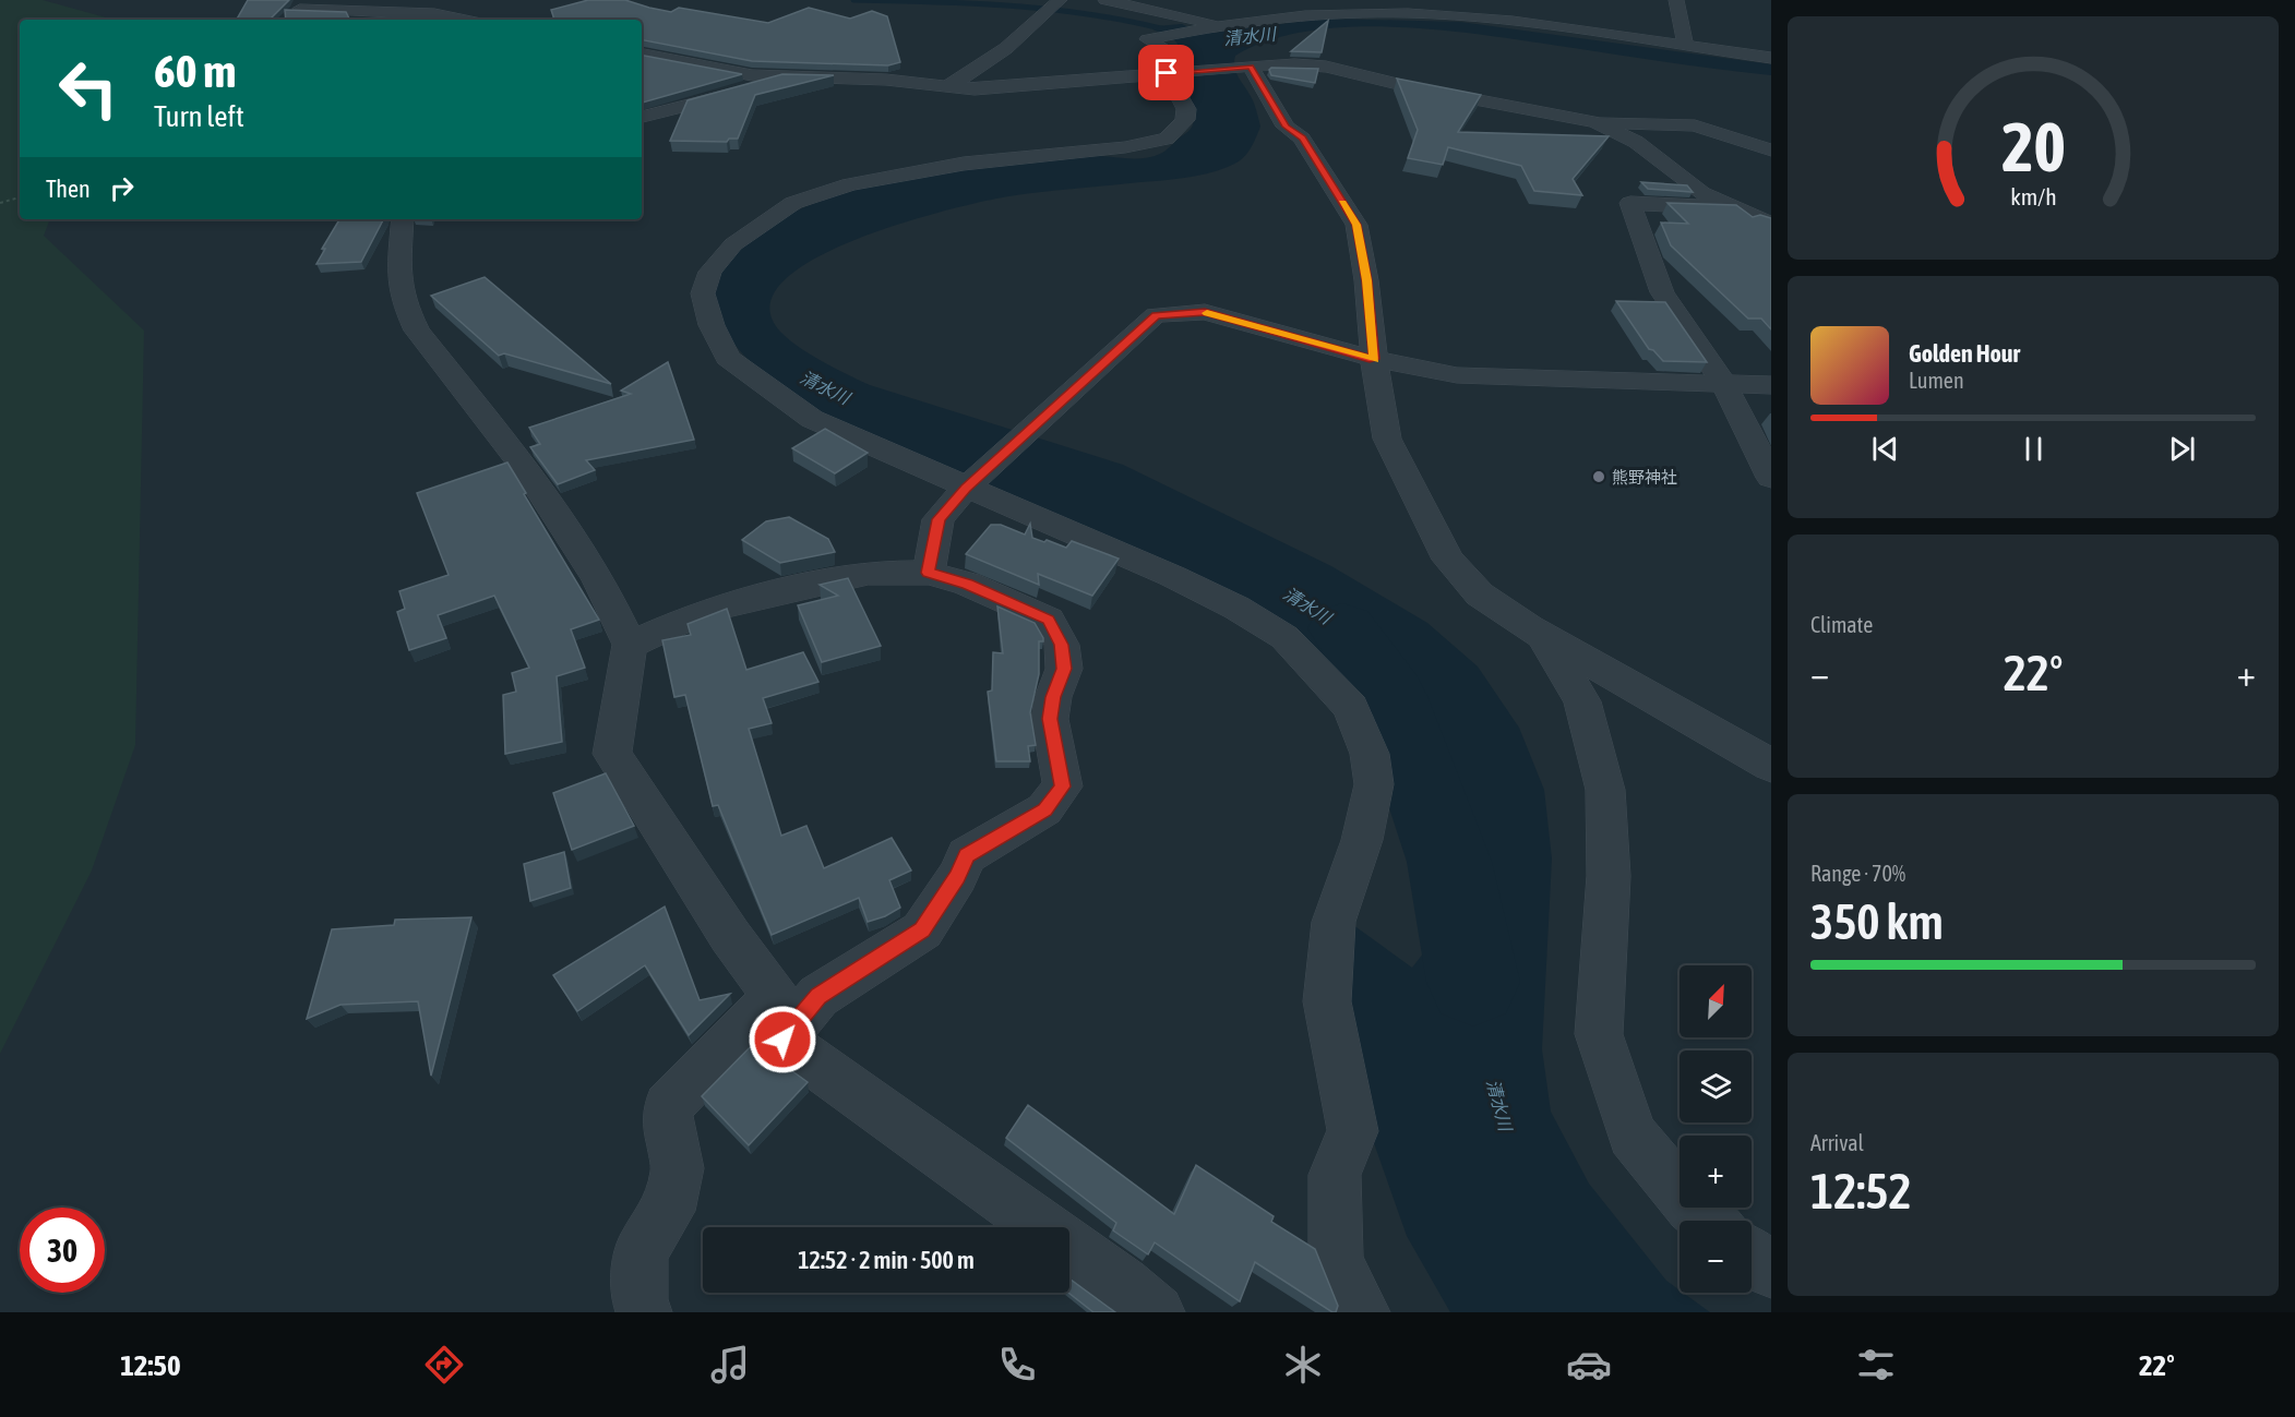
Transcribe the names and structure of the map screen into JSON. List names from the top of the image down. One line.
{"water":["清水川"],"places":["熊野神社"],"north":"top right","page":{"turn":["60 m","Turn left"],"then":"Then","song":["Golden Hour","Lumen"],"tile":["Climate",["Range · 70%","350 km"],["Arrival","12:52"]],"heat":["−","22°","+"],"map_buttons":["+","−"],"limit":"30","trip":"12:52 · 2 min · 500 m","tabs":["12:50","22°"],"gauge":["20","km/h"]}}
